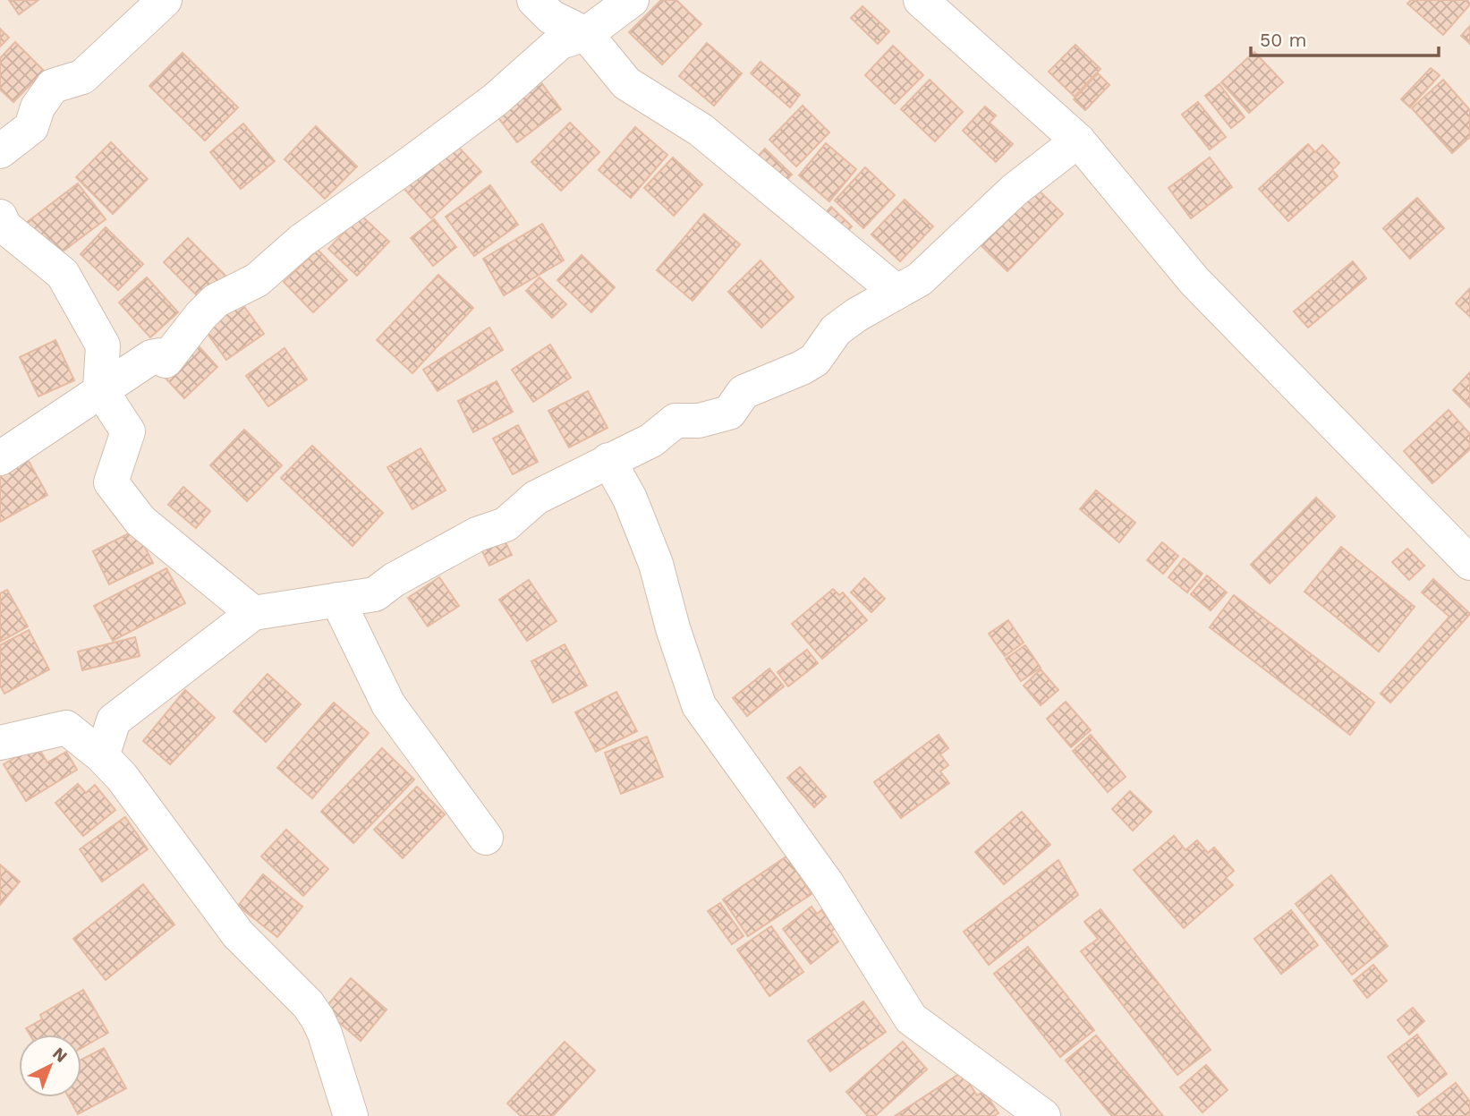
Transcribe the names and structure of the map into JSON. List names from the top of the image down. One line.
{"scale_bar":"50 m","north":"top right"}
